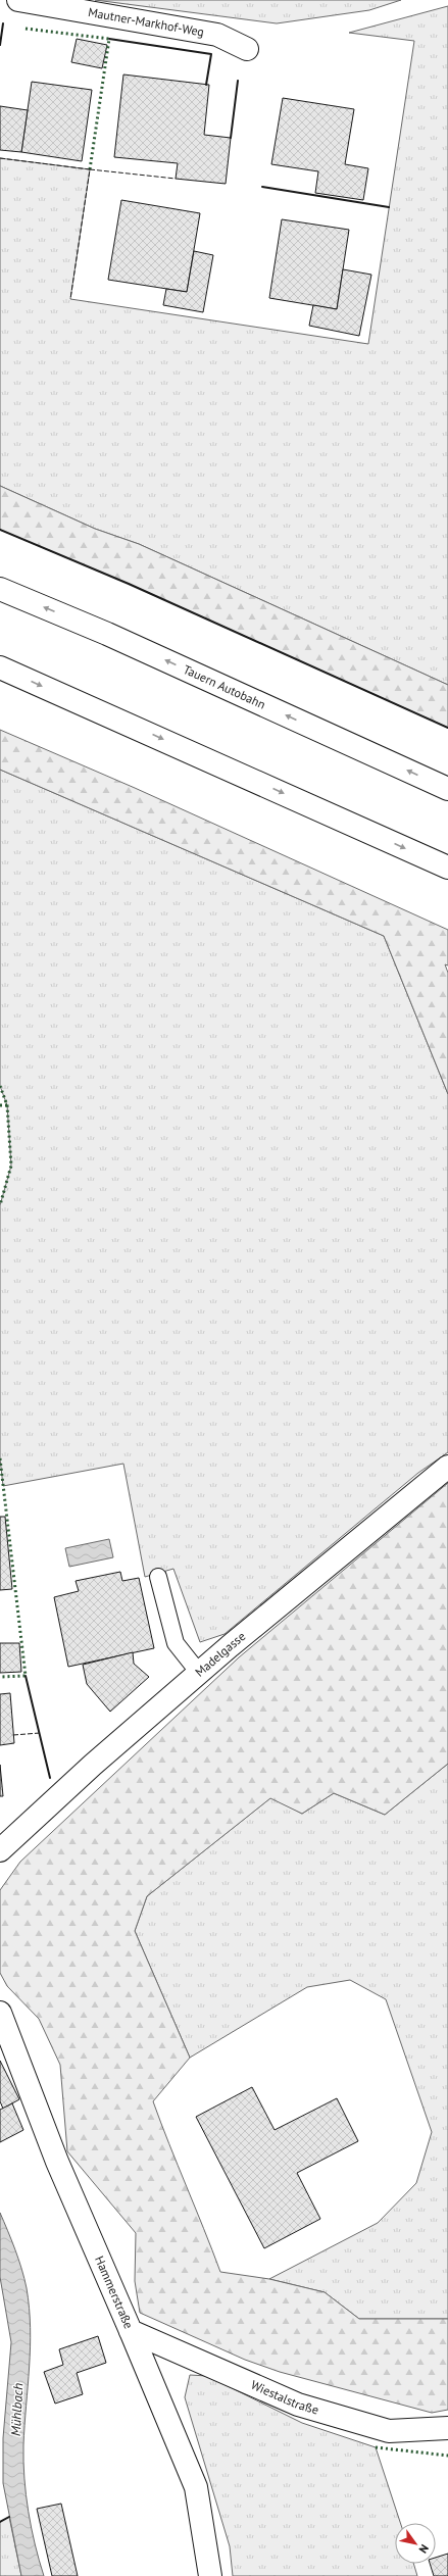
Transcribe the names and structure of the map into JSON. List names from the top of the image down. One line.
{"streets":{"main road":["Mautner-Markhof-Weg","Tauern Autobahn","Madelgasse","Hammerstraße","Wiestalstraße"]},"crossings":[["Hammerstraße","Wiestalstraße"]],"water":["Mühlbach"],"north":"bottom right"}
